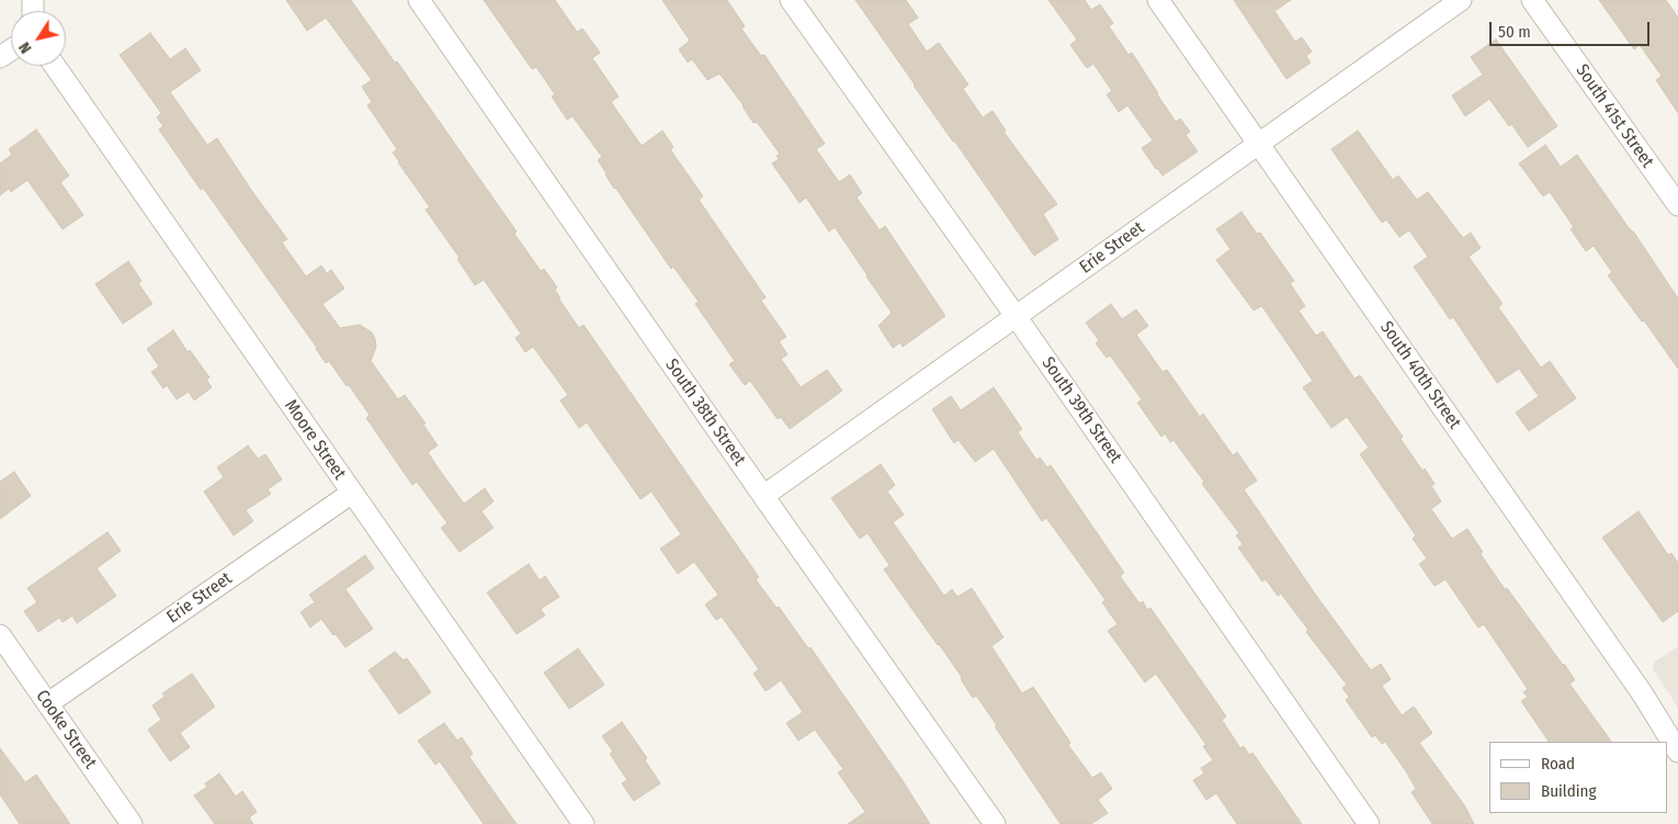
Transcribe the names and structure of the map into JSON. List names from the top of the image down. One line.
{"streets":{"street":["South 41st Street","Erie Street","South 40th Street","South 39th Street","South 38th Street","Moore Street","Cooke Street"]},"crossings":[["Erie Street","South 40th Street"],["Erie Street","South 39th Street"],["Erie Street","South 38th Street"],["Erie Street","Moore Street"],["Erie Street","Cooke Street"]],"legend":["Road","Building"],"scale_bar":"50 m","north":"bottom left"}
